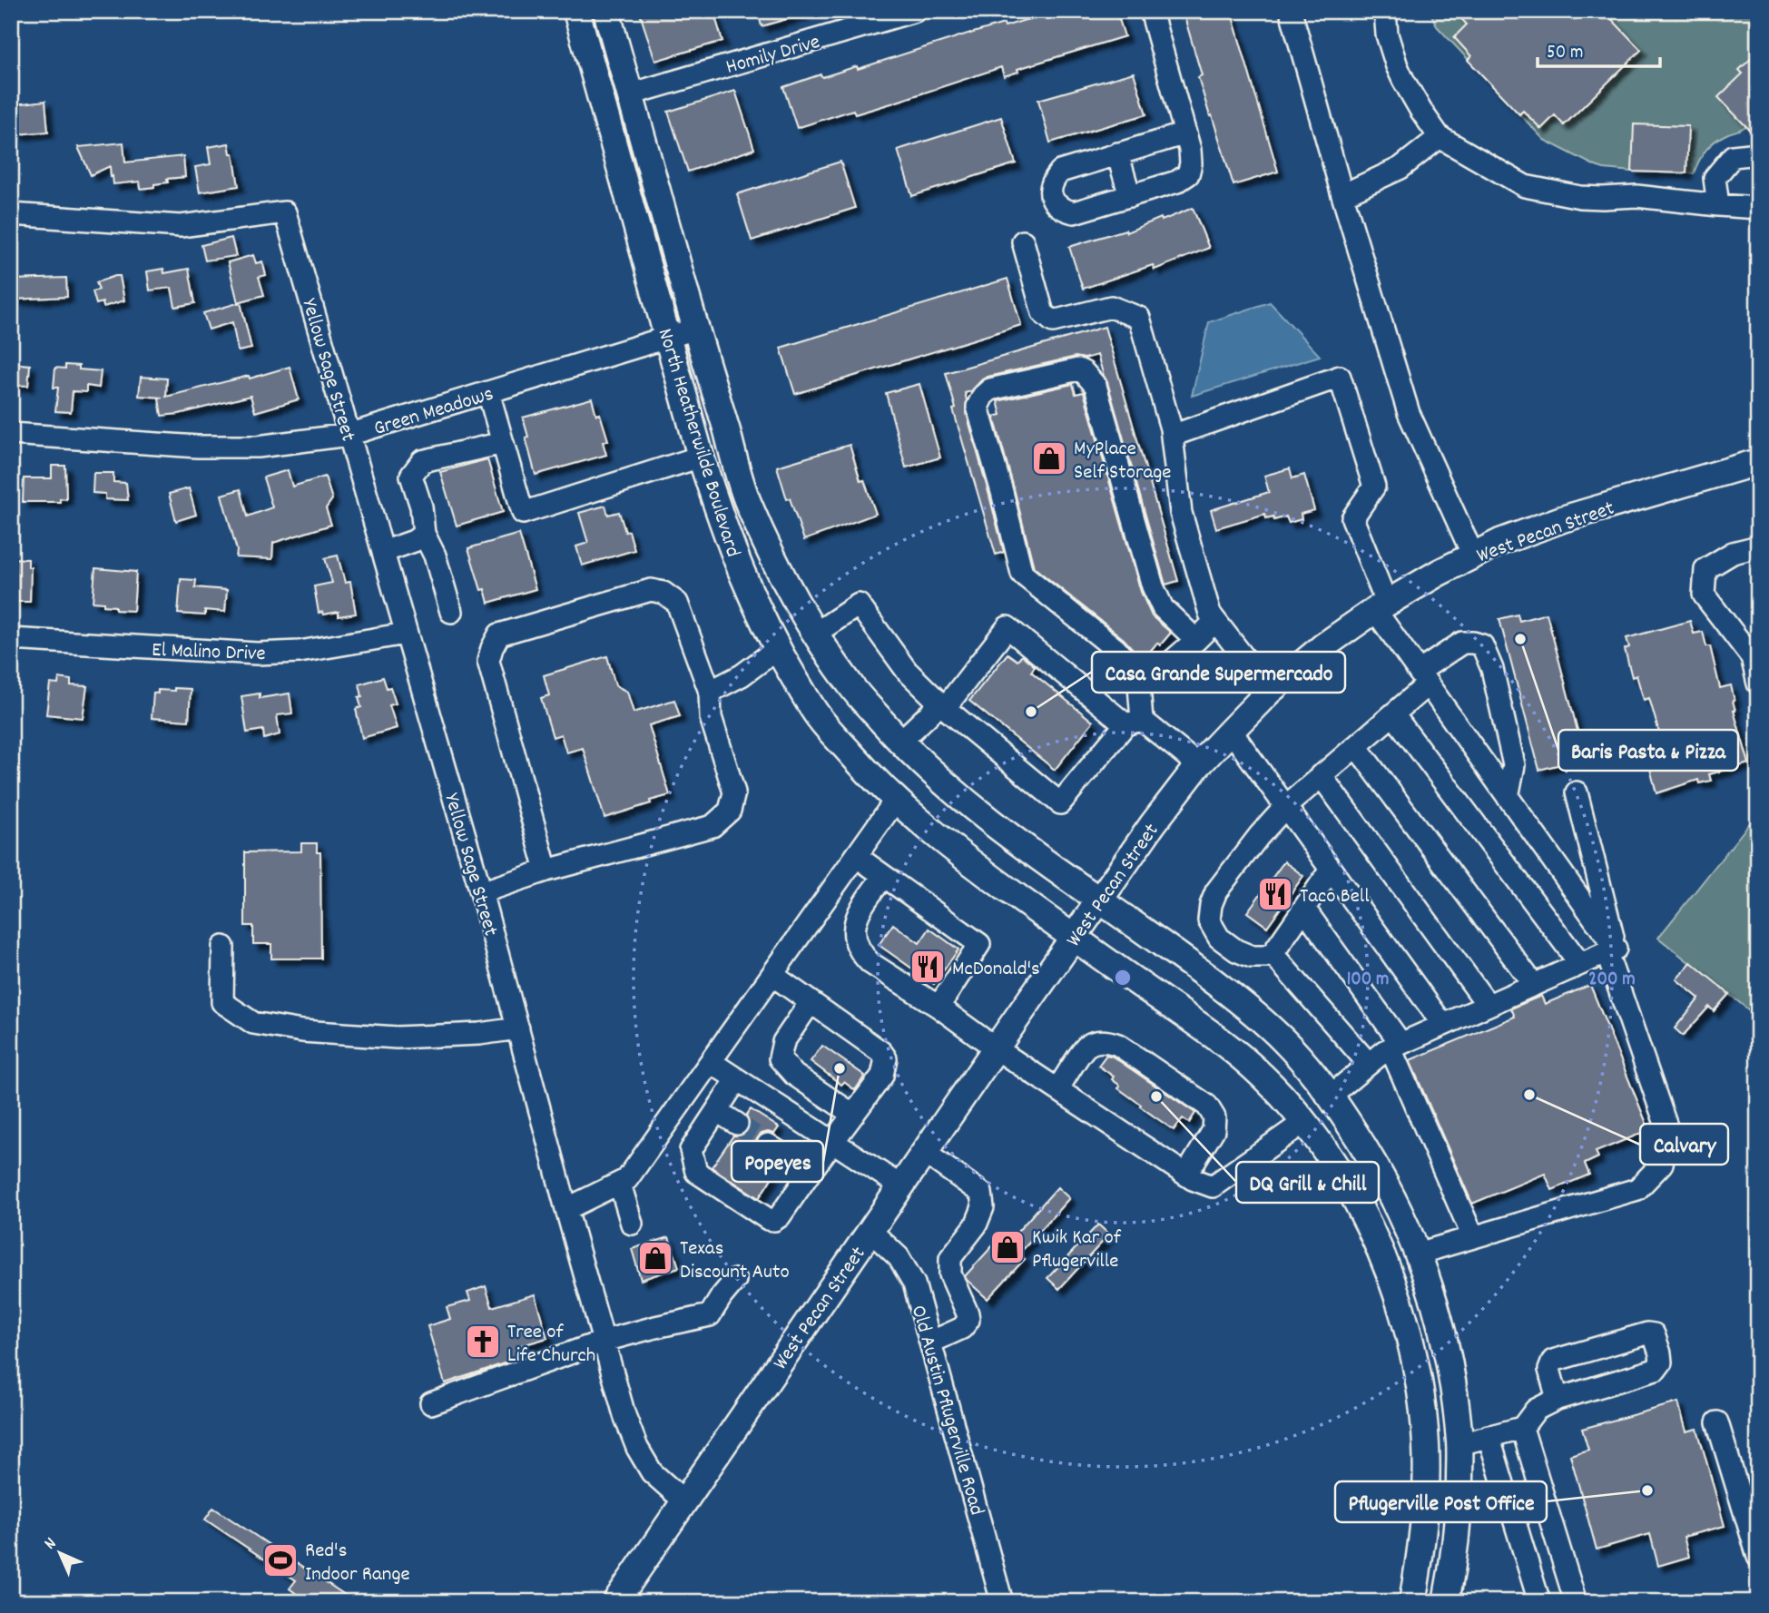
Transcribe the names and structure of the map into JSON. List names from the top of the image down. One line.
{"streets":{"main road":["North Heatherwilde Boulevard","West Pecan Street"],"street":["Homily Drive","Yellow Sage Street","Green Meadows","El Malino Drive","Old Austin Pflugerville Road"]},"crossings":[["Homily Drive","North Heatherwilde Boulevard"],["Yellow Sage Street","Green Meadows"],["Yellow Sage Street","West Pecan Street"],["Yellow Sage Street","El Malino Drive"],["Green Meadows","North Heatherwilde Boulevard"],["North Heatherwilde Boulevard","West Pecan Street"],["West Pecan Street","Old Austin Pflugerville Road"]],"places":{"shop":["MyPlace Self Storage","Kwik Kar of Pflugerville","Texas Discount Auto"],"other":["Baris Pasta & Pizza","Casa Grande Supermercado","Popeyes","Calvary","DQ Grill & Chill","Pflugerville Post Office"],"restaurant":["Taco Bell","McDonald's"],"church":["Tree of Life Church"],"sports":["Red's Indoor Range"]},"scale_bar":"50 m","north":"top left","rings":["100 m","200 m"]}
